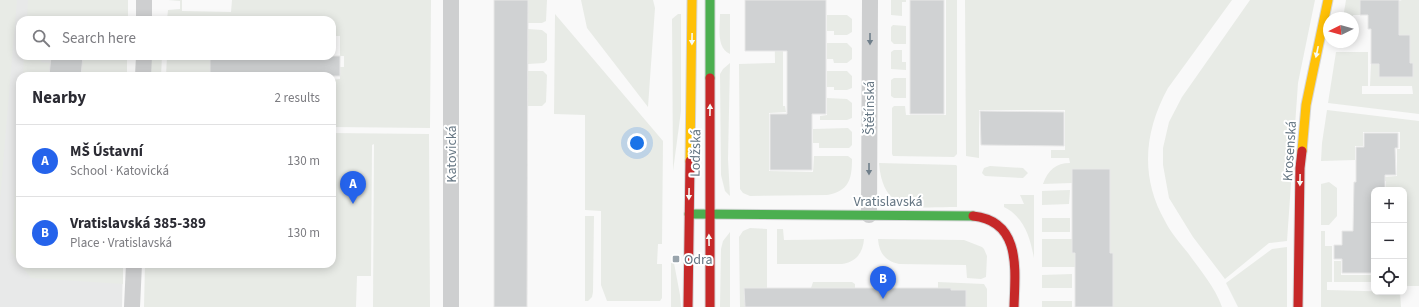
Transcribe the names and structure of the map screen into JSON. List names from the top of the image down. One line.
{"streets":{"street":["Štětínská","Krosenská","Lodžská","Katovická","Vratislavská"]},"crossings":[["Štětínská","Vratislavská"],["Lodžská","Vratislavská"]],"one_way":["Štětínská","Krosenská"],"places":{"transit":["Odra"]},"north":"left","page":{"search":"Search here","heading":["Nearby","2 results"],"list":[{"mark":"A","name":"MŠ Ústavní","note":"School · Katovická","value":"130 m"},{"mark":"B","name":"Vratislavská 385-389","note":"Place · Vratislavská","value":"130 m"}],"pins":["A","B"],"map_buttons":["+","−"]}}
